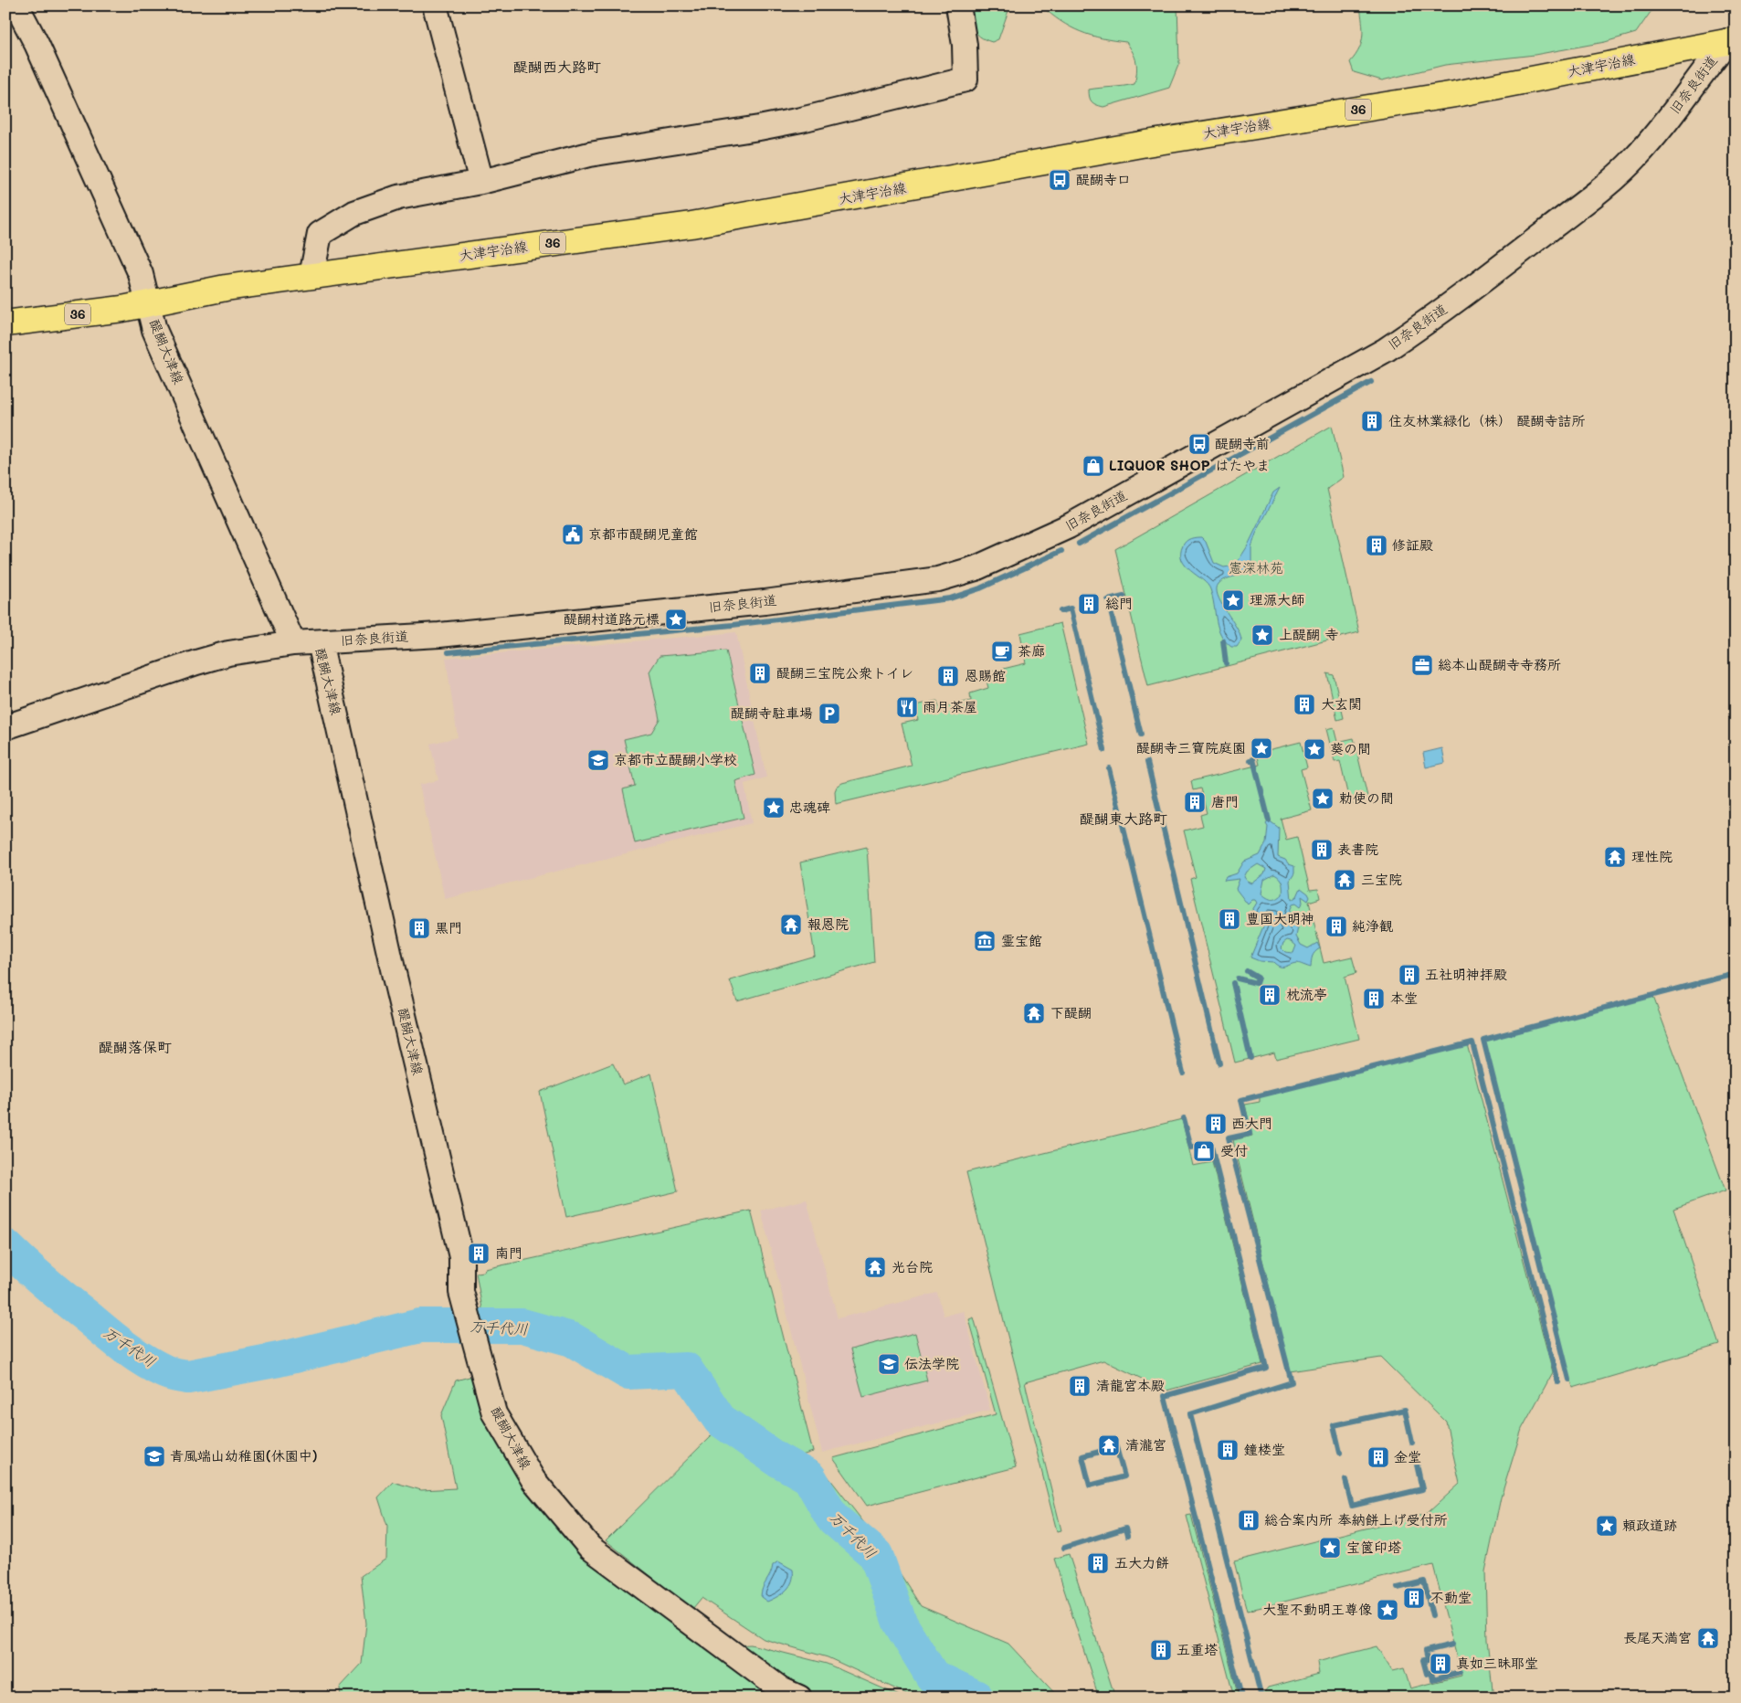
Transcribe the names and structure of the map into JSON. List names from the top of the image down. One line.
{"streets":{"main road":["大津宇治線","36"],"street":["旧奈良街道","醍醐大津線"]},"crossings":[["大津宇治線","旧奈良街道"],["大津宇治線","醍醐大津線"],["旧奈良街道","醍醐大津線"]],"districts":["醍醐西大路町","醍醐東大路町","醍醐落保町"],"water":["万千代川"],"parks":["憲深林苑"],"places":{"bus stop":["醍醐寺口","醍醐寺前"],"building":["住友林業緑化（株） 醍醐寺詰所","修証殿","総門","醍醐三宝院公衆トイレ","恩賜館","大玄関","唐門","表書院","豊国大明神","純浄観","黒門","五社明神拝殿","枕流亭","本堂","西大門","南門","清龍宮本殿","鐘楼堂","金堂","総合案内所 奉納餅上げ受付所","五大力餅","不動堂","五重塔","真如三昧耶堂"],"shop":["LIQUOR SHOP はたやま","受付"],"public building":["京都市醍醐児童館"],"place":["理源大師","醍醐村道路元標","上醍醐 寺","醍醐寺三寶院庭園","葵の間","勅使の間","忠魂碑","頼政道跡","宝篋印塔","大聖不動明王尊像"],"cafe":["茶廊"],"office":["総本山醍醐寺寺務所"],"restaurant":["雨月茶屋"],"parking":["醍醐寺駐車場"],"school or university":["京都市立醍醐小学校","伝法学院","青風端山幼稚園(休園中)"],"temple":["理性院","三宝院","報恩院","下醍醐","光台院","清瀧宮","長尾天満宮"],"museum":["霊宝館"]}}
